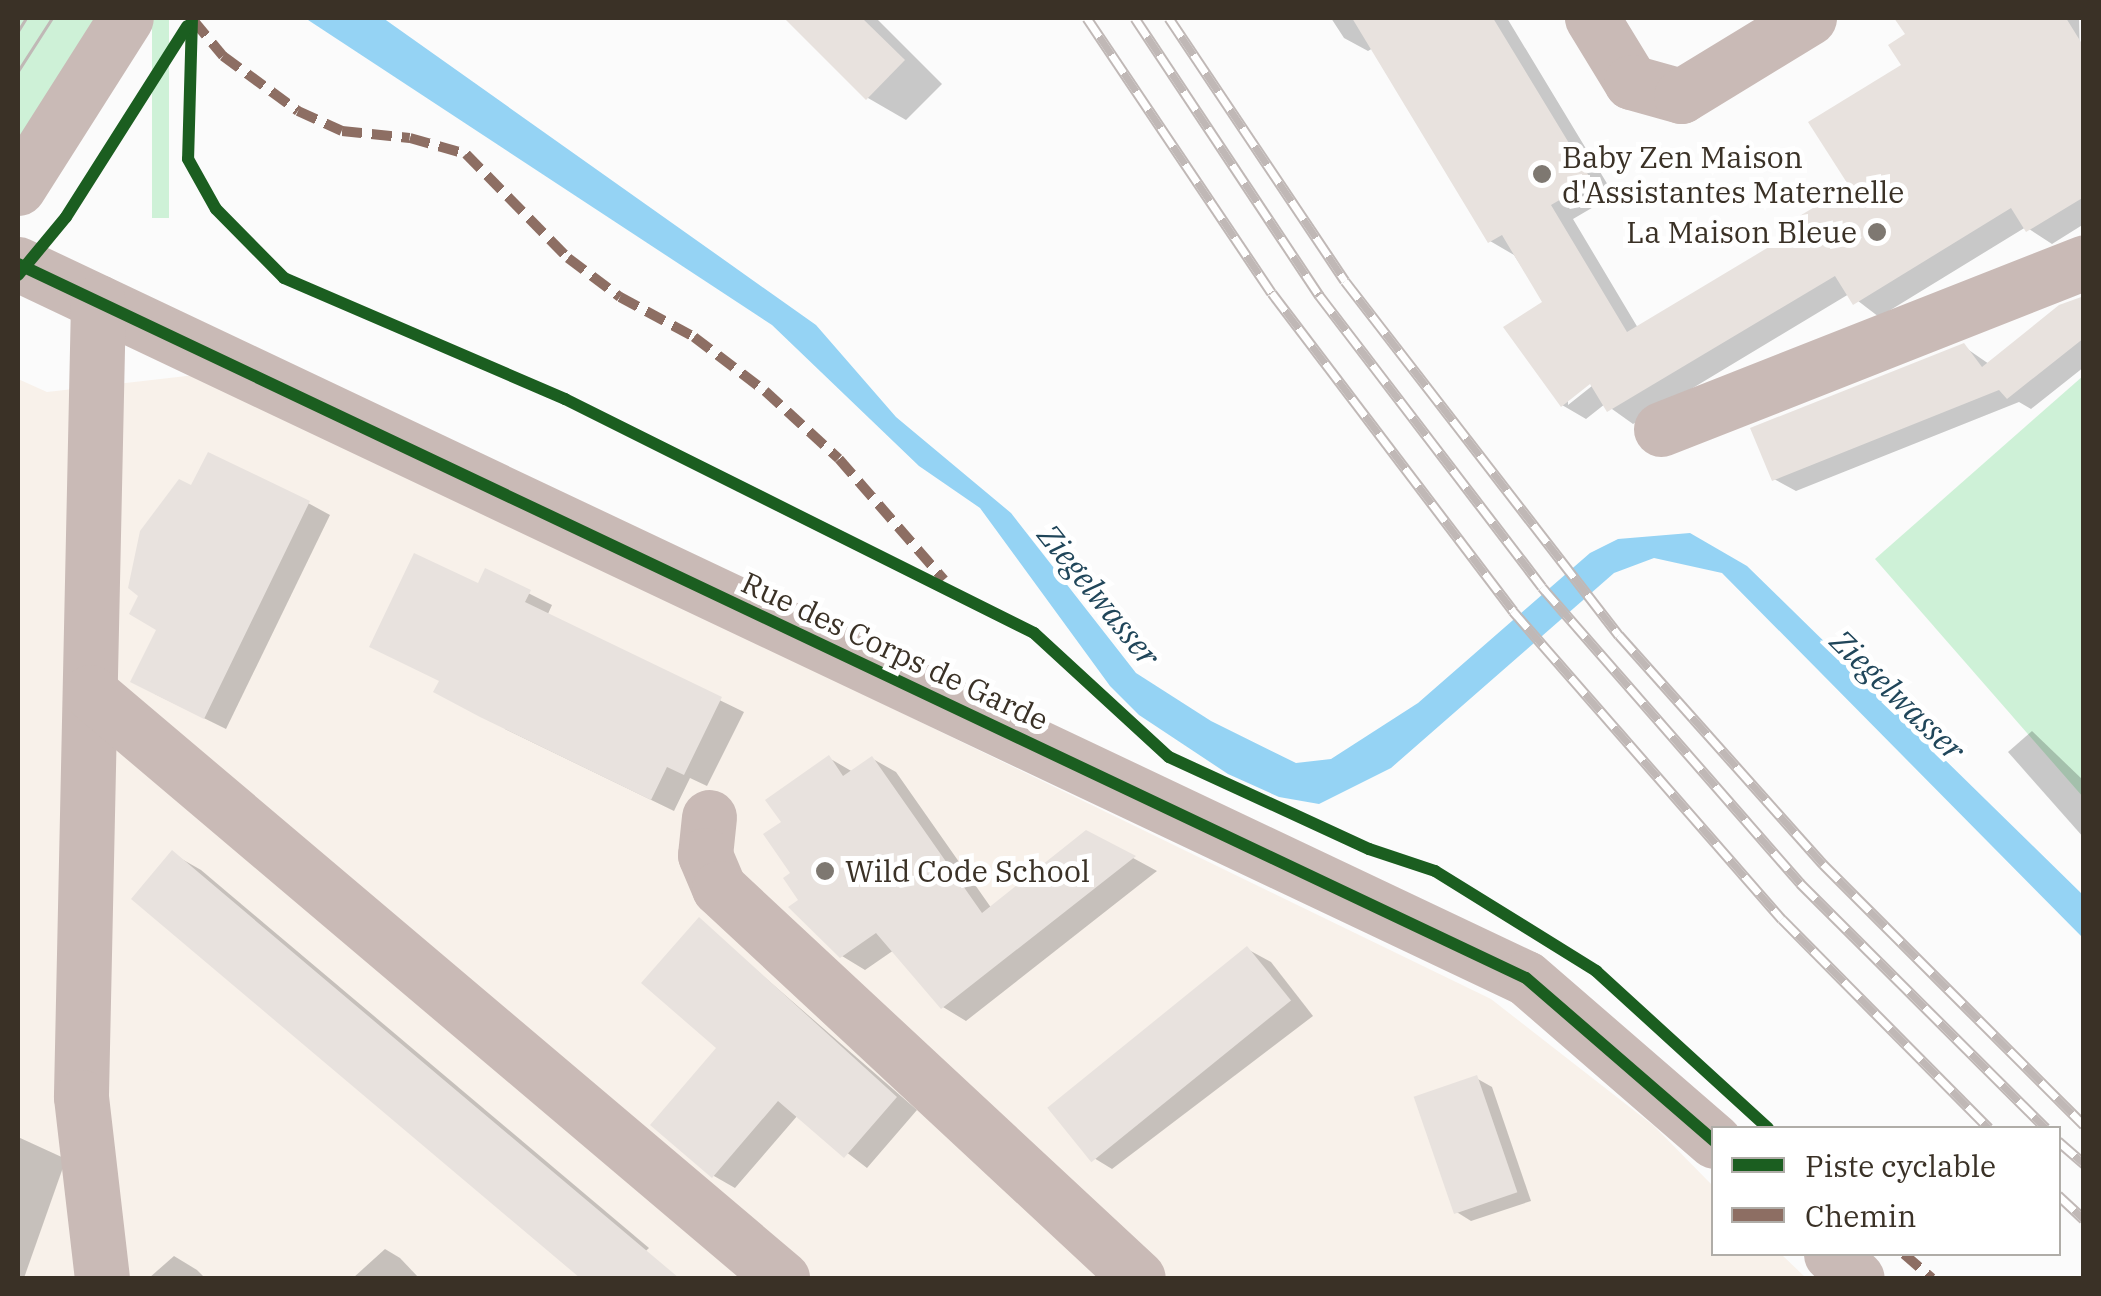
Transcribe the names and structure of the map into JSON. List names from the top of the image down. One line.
{"streets":{"street":["Rue des Corps de Garde"]},"water":["Ziegelwasser"],"places":["Baby Zen Maison d'Assistantes Maternelle","La Maison Bleue","Wild Code School"],"legend":["Piste cyclable","Chemin"]}
